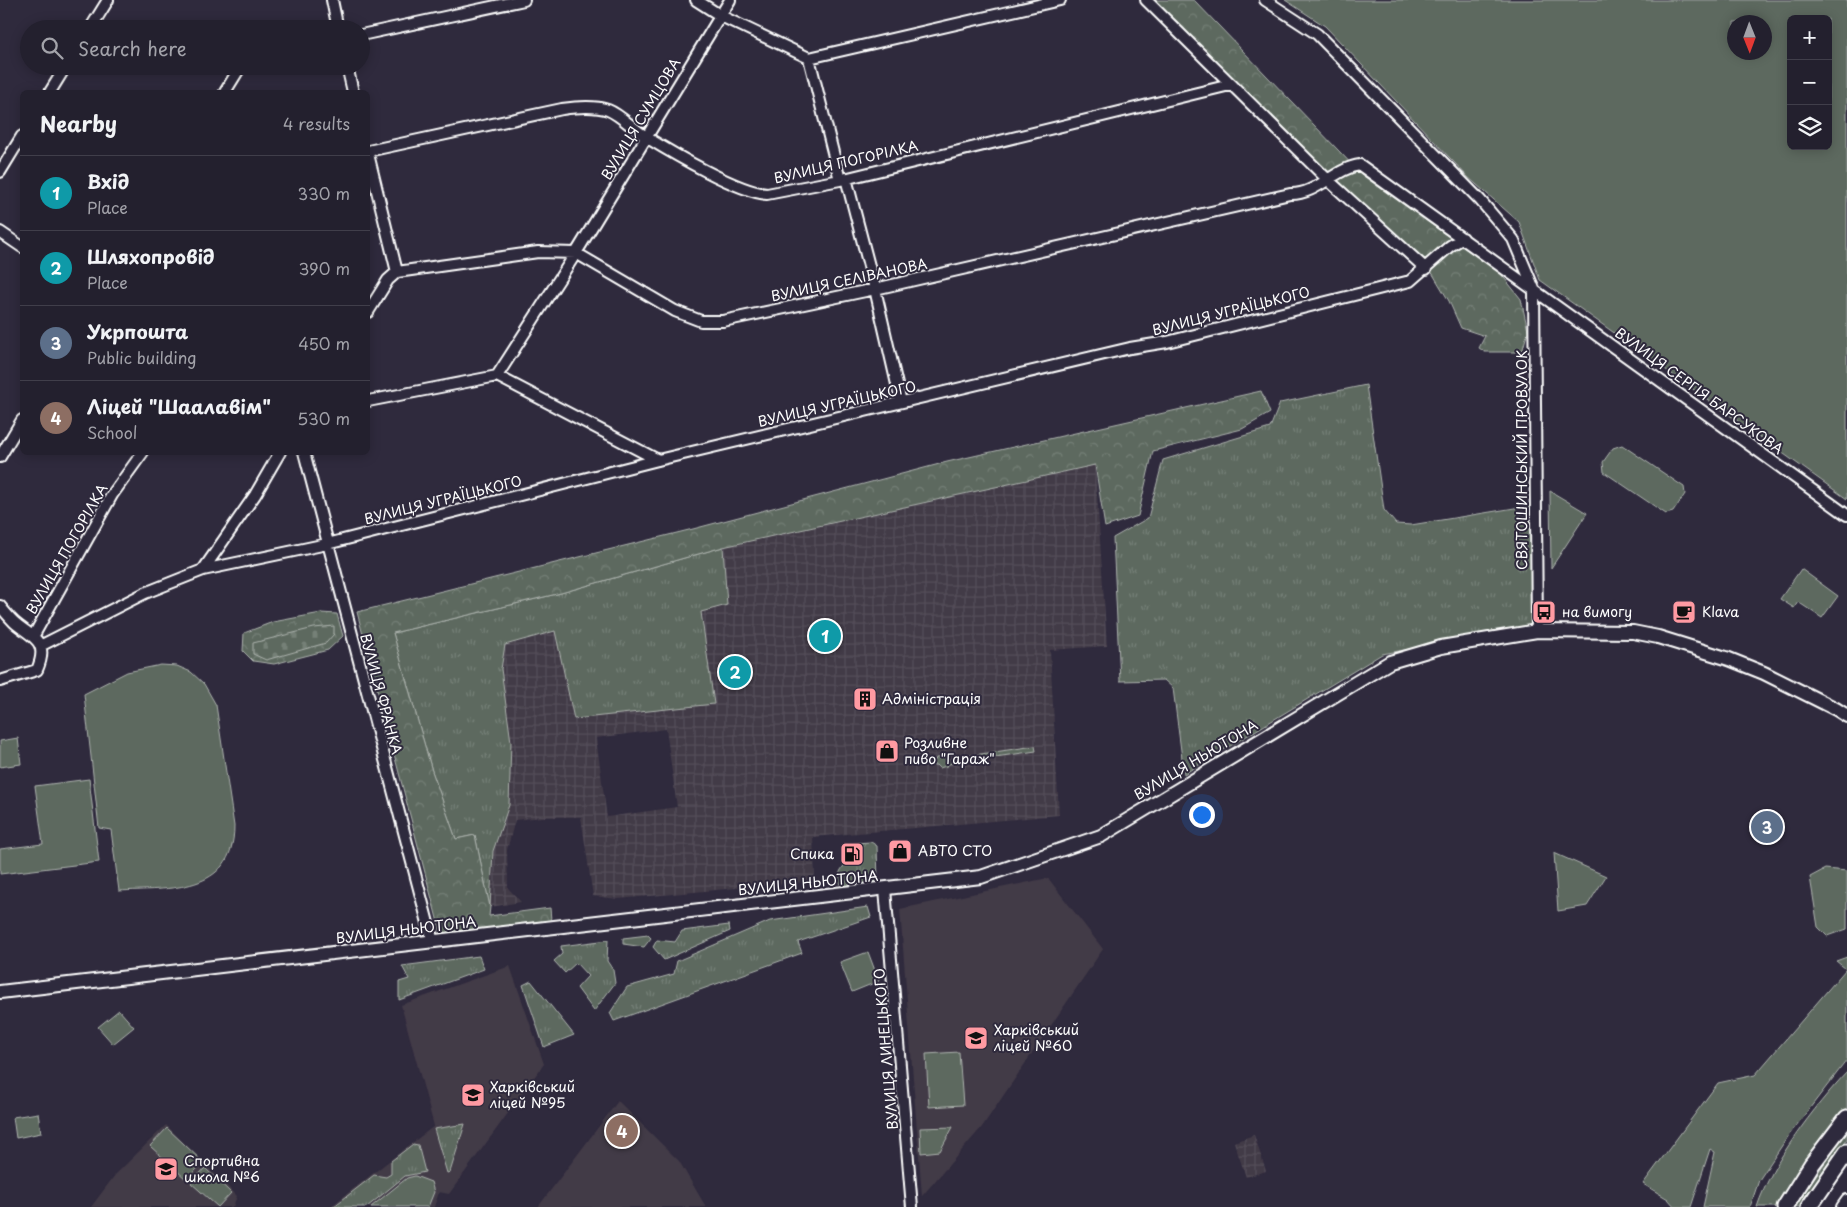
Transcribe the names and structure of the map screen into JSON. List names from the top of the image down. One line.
{"streets":{"street":["ВУЛИЦЯ СУМЦОВА","ВУЛИЦЯ ПОГОРІЛКА","ВУЛИЦЯ СЕЛІВАНОВА","ВУЛИЦЯ УГРАЇЦЬКОГО","ВУЛИЦЯ СЕРГІЯ БАРСУКОВА","СВЯТОШИНСЬКИЙ ПРОВУЛОК","ВУЛИЦЯ ФРАНКА","ВУЛИЦЯ НЬЮТОНА","ВУЛИЦЯ ЛИНЕЦЬКОГО"]},"crossings":[["ВУЛИЦЯ СУМЦОВА","ВУЛИЦЯ ПОГОРІЛКА"],["ВУЛИЦЯ СУМЦОВА","ВУЛИЦЯ СЕЛІВАНОВА"],["ВУЛИЦЯ СЕЛІВАНОВА","ВУЛИЦЯ СЕРГІЯ БАРСУКОВА"],["ВУЛИЦЯ УГРАЇЦЬКОГО","ВУЛИЦЯ СЕРГІЯ БАРСУКОВА"],["ВУЛИЦЯ УГРАЇЦЬКОГО","ВУЛИЦЯ ФРАНКА"],["ВУЛИЦЯ СЕРГІЯ БАРСУКОВА","СВЯТОШИНСЬКИЙ ПРОВУЛОК"],["СВЯТОШИНСЬКИЙ ПРОВУЛОК","ВУЛИЦЯ НЬЮТОНА"],["ВУЛИЦЯ ФРАНКА","ВУЛИЦЯ НЬЮТОНА"],["ВУЛИЦЯ НЬЮТОНА","ВУЛИЦЯ ЛИНЕЦЬКОГО"]],"places":{"bus stop":["на вимогу"],"cafe":["Klava"],"building":["Адміністрація"],"shop":["Розливне пиво \"Гараж\"","АВТО СТО"],"fuel station":["Спика"],"school or university":["Харківський ліцей №60","Харківський ліцей №95","Спортивна школа №6"]},"north":"bottom","page":{"map_buttons":["+","−"],"search":"Search here","heading":["Nearby","4 results"],"list":[{"mark":"1","name":"Вхід","note":"Place","value":"330 m"},{"mark":"2","name":"Шляхопровід","note":"Place","value":"390 m"},{"mark":"3","name":"Укрпошта","note":"Public building","value":"450 m"},{"mark":"4","name":"Ліцей \"Шаалавім\"","note":"School","value":"530 m"}],"pins":["1","2","3","4"]}}
